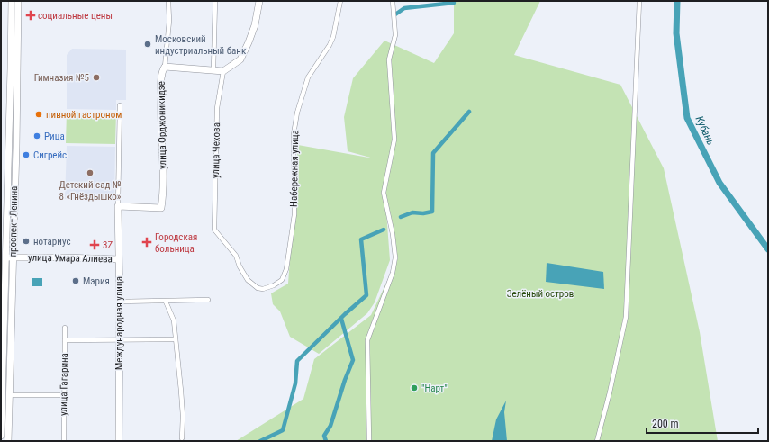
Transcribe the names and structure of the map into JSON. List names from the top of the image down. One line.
{"streets":{"main road":["улица Орджоникидзе","проспект Ленина","улица Умара Алиева","Международная улица"],"street":["улица Чехова","Набережная улица","улица Гагарина"]},"crossings":[["улица Орджоникидзе","Международная улица"],["улица Чехова","Набережная улица"],["проспект Ленина","улица Умара Алиева"],["улица Умара Алиева","Международная улица"]],"water":["Кубань"],"parks":["Зелёный остров"],"places":{"health":["социальные цены","Городская больница","3Z"],"other":["Московский индустриальный банк","Гимназия №5","пивной гастроном","Рица","Сигрейс","Детский сад № 8 «Гнёздышко»","нотариус","Мэрия","\"Нарт\""]},"scale_bar":"200 m"}
